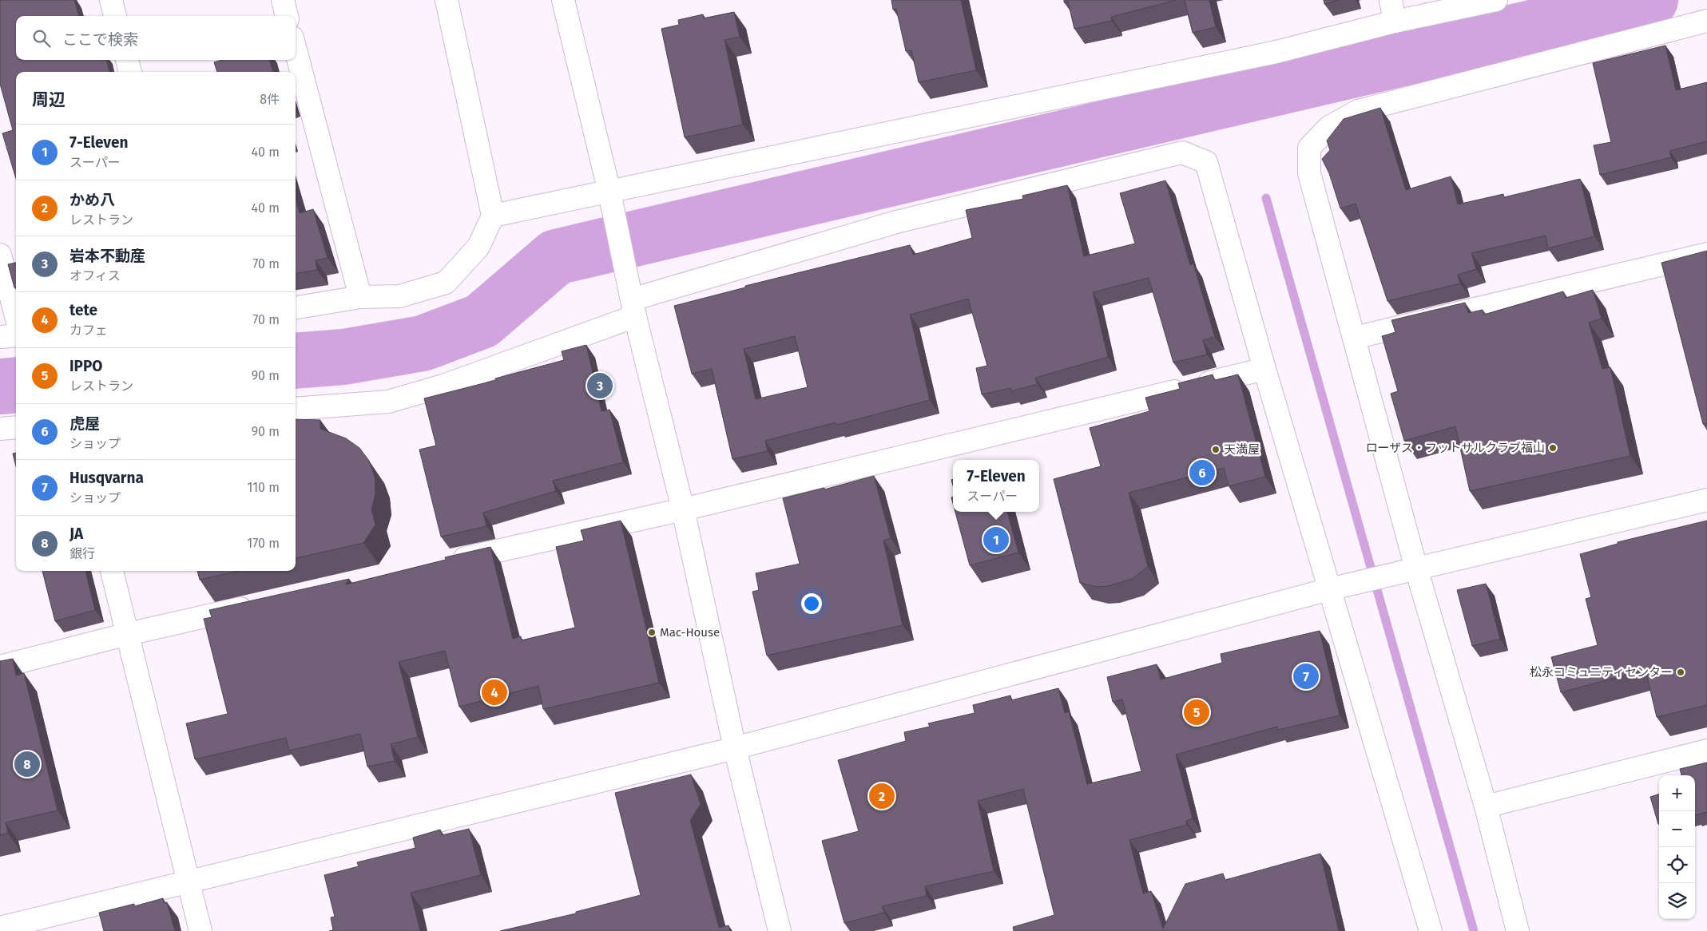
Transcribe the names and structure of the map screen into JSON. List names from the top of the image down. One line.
{"places":["ローザス・フットサルクラブ福山","天満屋","Mac-House","松永コミュニティセンター"],"page":{"search":"ここで検索","heading":["周辺","8件"],"list":[{"mark":"1","name":"7-Eleven","note":"スーパー","value":"40 m"},{"mark":"2","name":"かめ八","note":"レストラン","value":"40 m"},{"mark":"3","name":"岩本不動産","note":"オフィス","value":"70 m"},{"mark":"4","name":"tete","note":"カフェ","value":"70 m"},{"mark":"5","name":"IPPO","note":"レストラン","value":"90 m"},{"mark":"6","name":"虎屋","note":"ショップ","value":"90 m"},{"mark":"7","name":"Husqvarna","note":"ショップ","value":"110 m"},{"mark":"8","name":"JA","note":"銀行","value":"170 m"}],"pins":["3","6","1","7","4","5","8","2"],"popup":["7-Eleven","スーパー"],"map_buttons":["+","−"]}}
